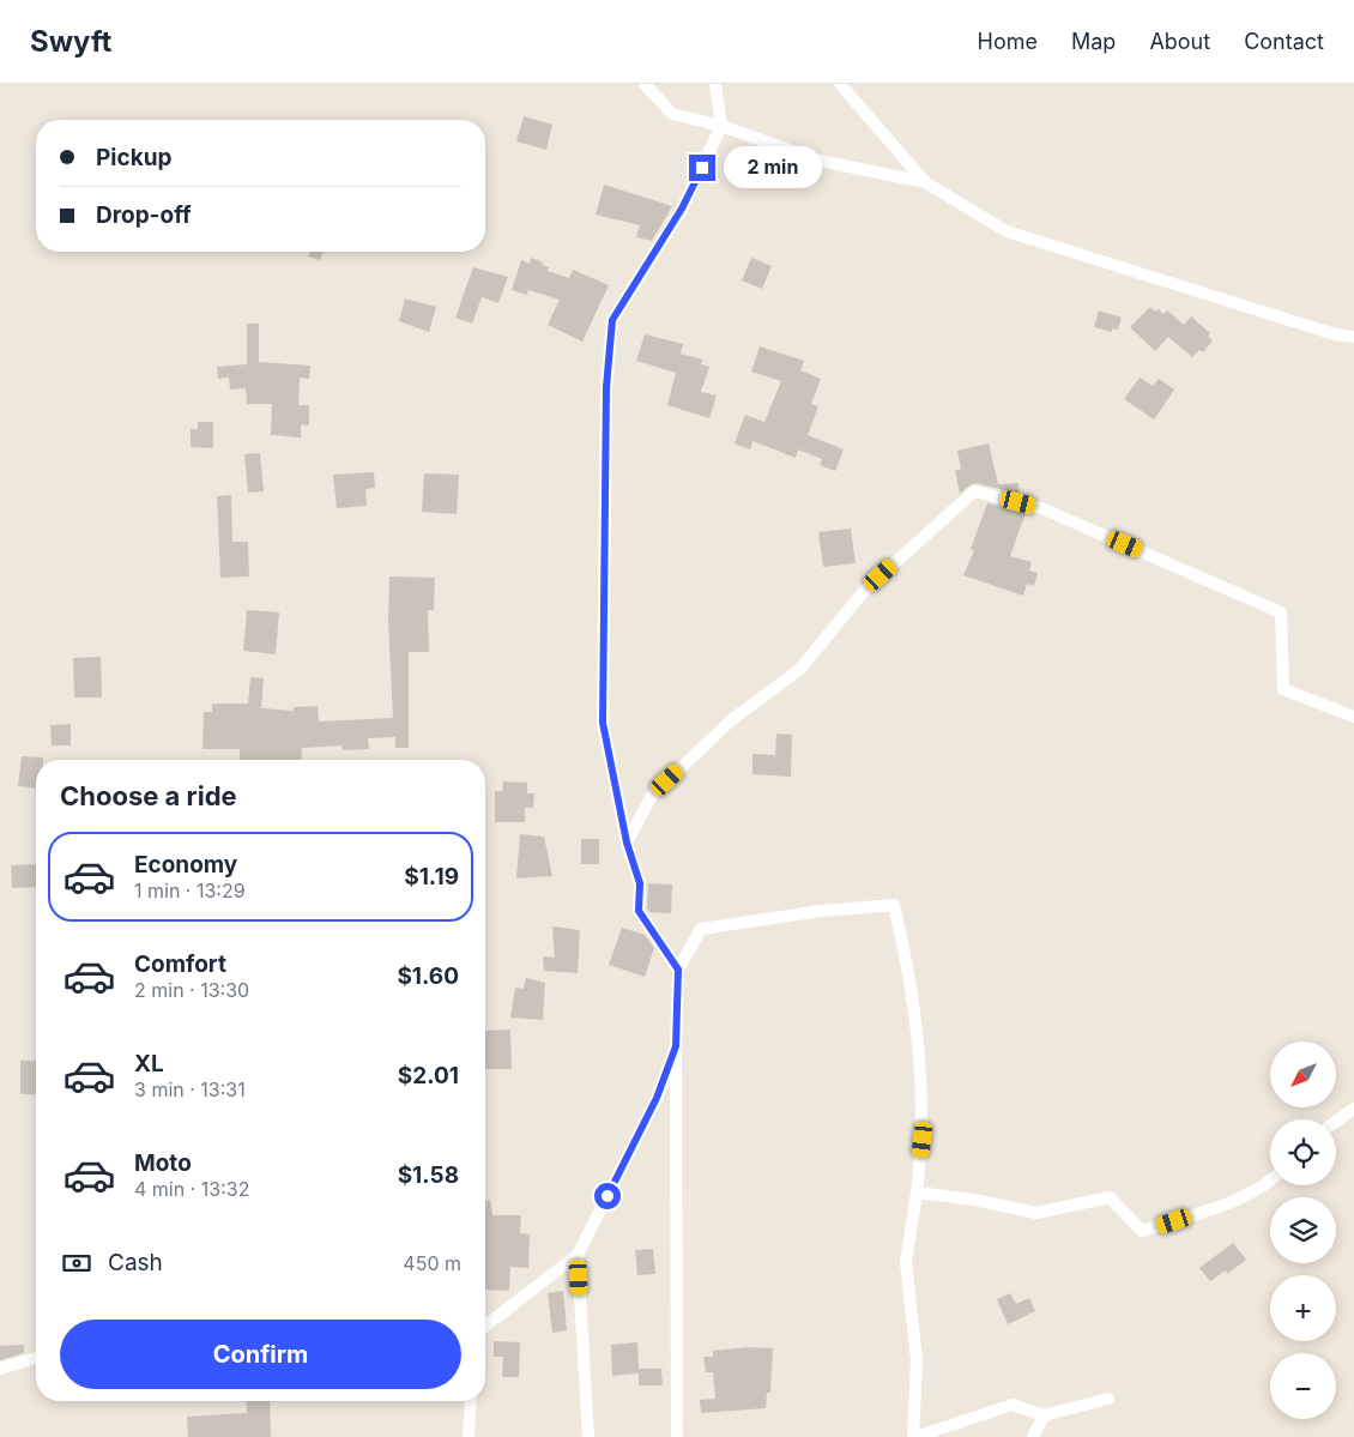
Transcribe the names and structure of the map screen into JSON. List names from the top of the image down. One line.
{"north":"bottom left","page":{"header":"Swyft","nav":["Home","Map","About","Contact"],"banner":["Pickup","Drop-off"],"bubble":"2 min","heading":"Choose a ride","list":[{"name":"Economy","note":"1 min · 13:29","value":"$1.19"},{"name":"Comfort","note":"2 min · 13:30","value":"$1.60"},{"name":"XL","note":"3 min · 13:31","value":"$2.01"},{"name":"Moto","note":"4 min · 13:32","value":"$1.58"}],"map_buttons":["+","−"],"pay":["Cash","450 m"],"buttons":"Confirm"}}
